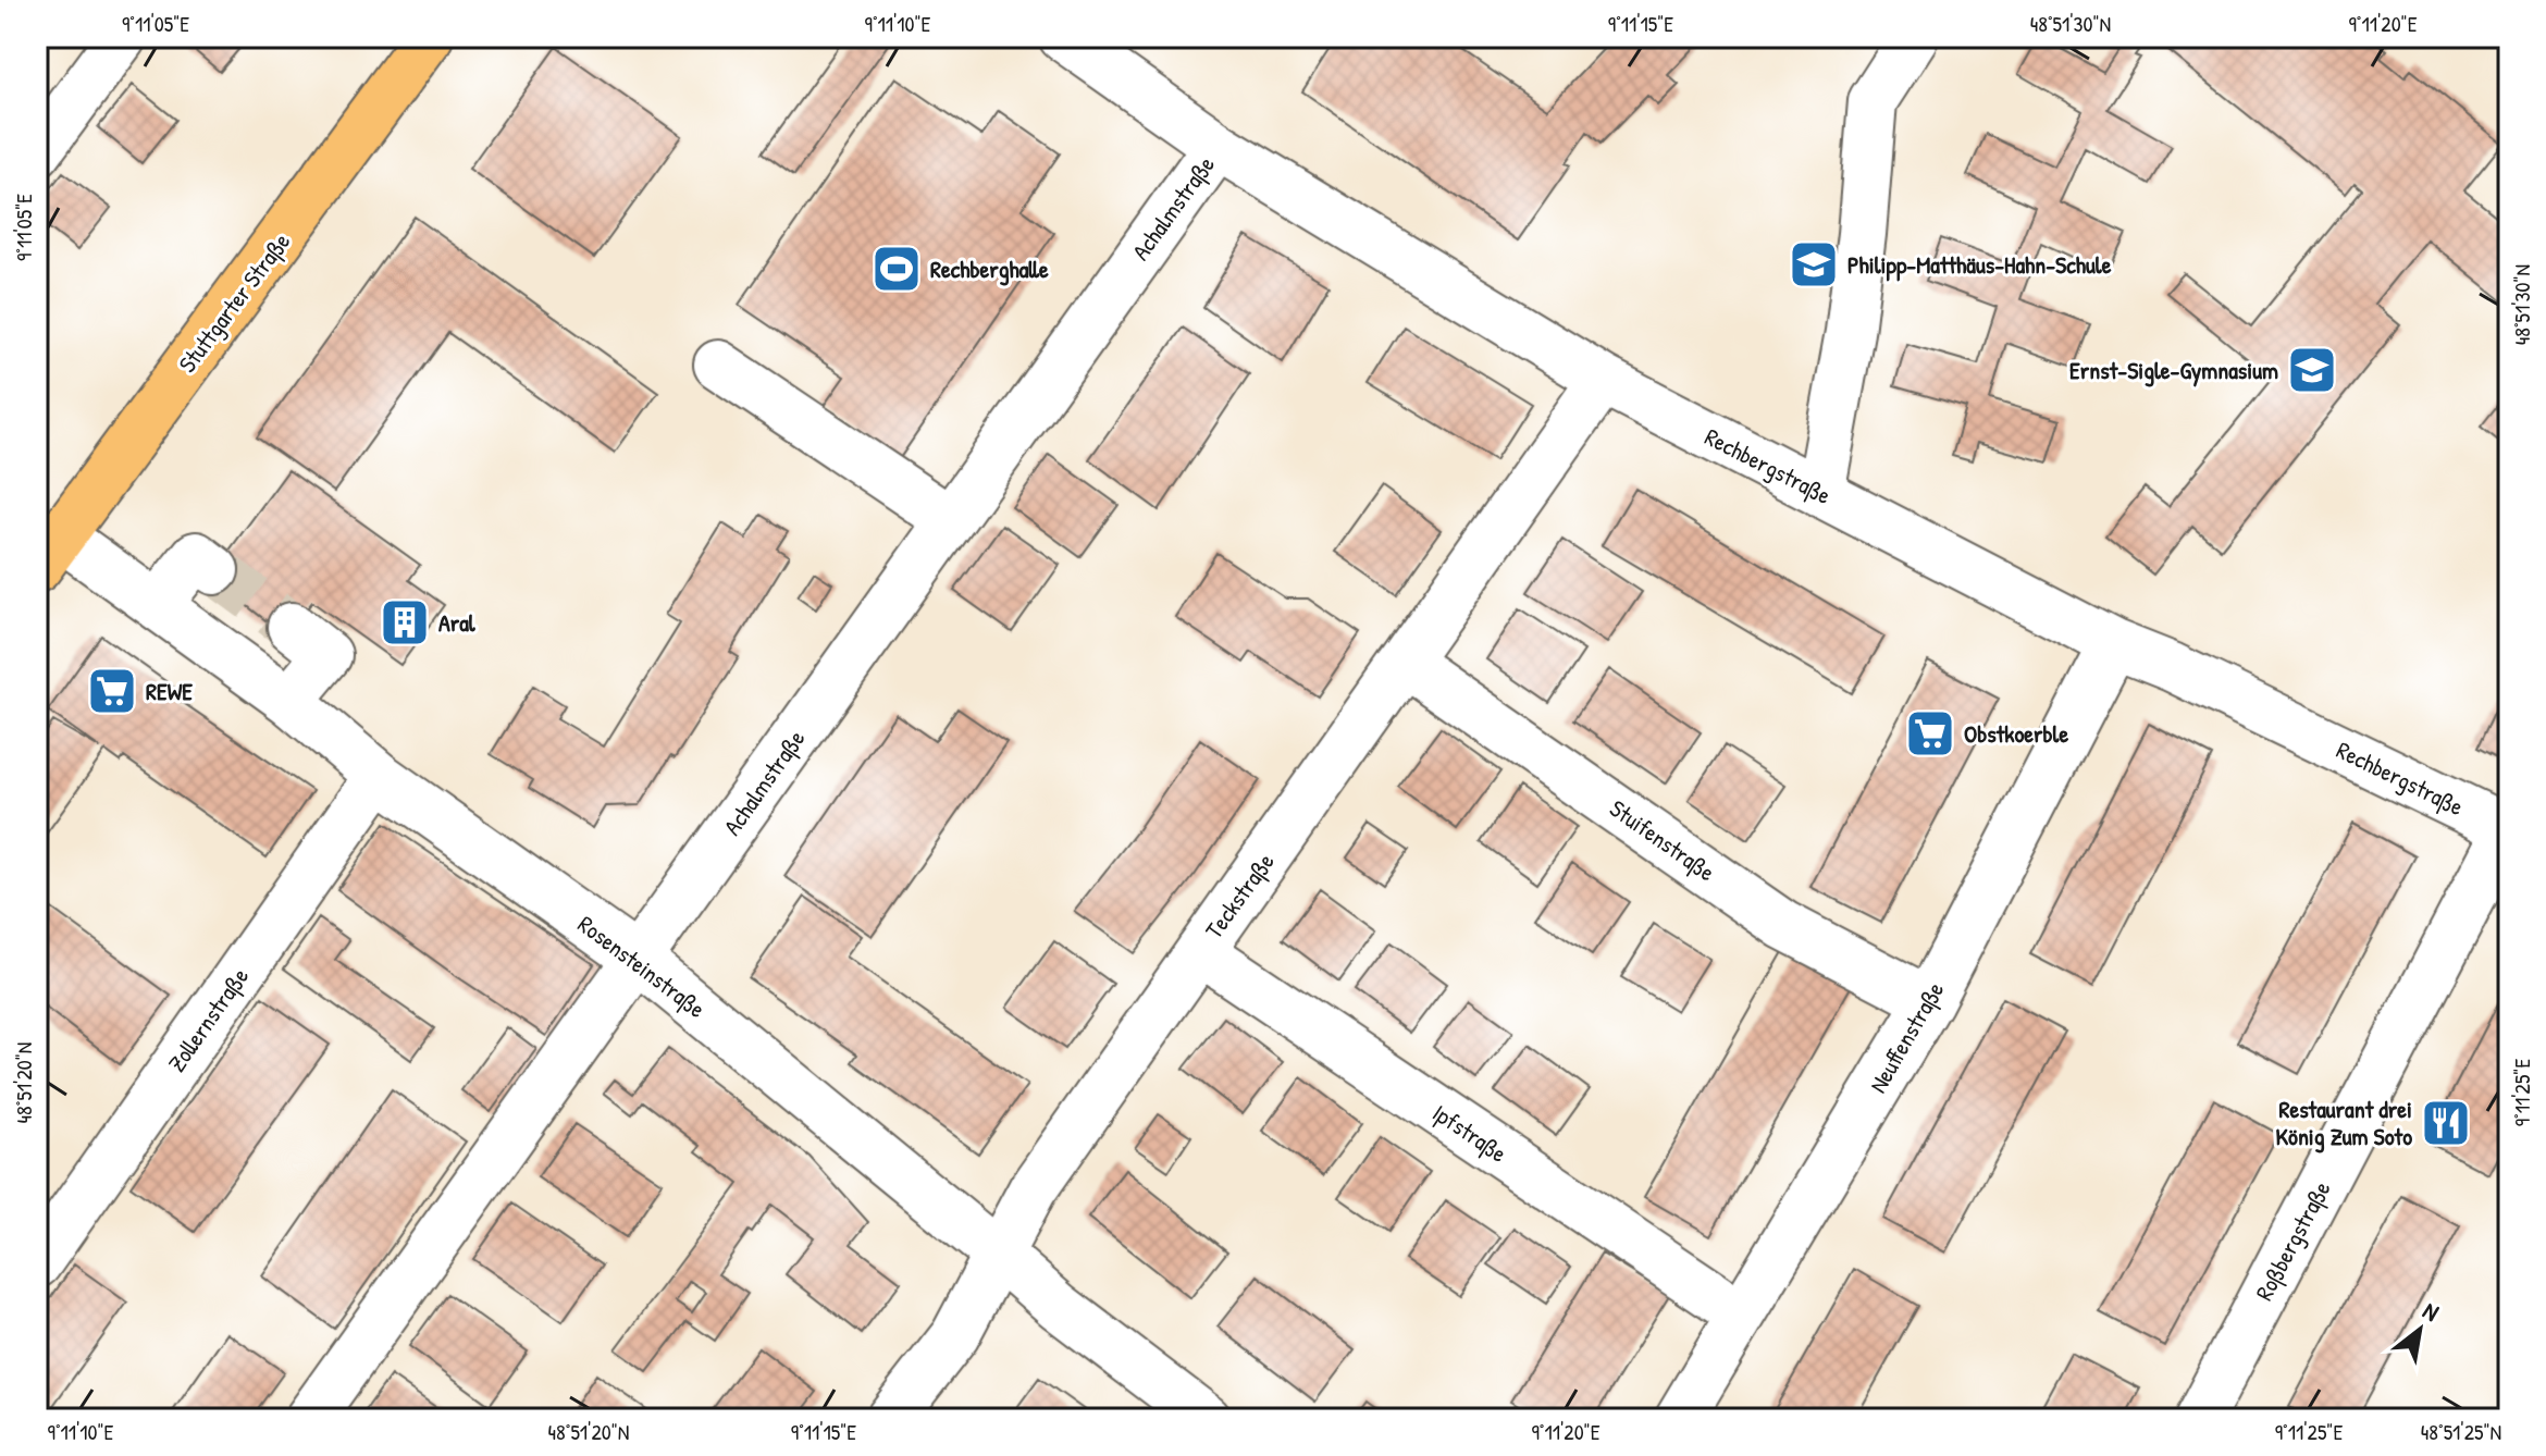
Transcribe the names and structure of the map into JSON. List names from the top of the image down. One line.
{"streets":{"main road":["Stuttgarter Straße"],"street":["Achalmstraße","Rechbergstraße","Stuifenstraße","Teckstraße","Rosensteinstraße","Zollernstraße","Neuffenstraße","Ipfstraße","Roßbergstraße"]},"crossings":[["Achalmstraße","Rechbergstraße"],["Achalmstraße","Rosensteinstraße"],["Stuttgarter Straße","Rosensteinstraße"],["Rechbergstraße","Teckstraße"],["Rechbergstraße","Neuffenstraße"],["Rechbergstraße","Roßbergstraße"],["Stuifenstraße","Teckstraße"],["Stuifenstraße","Neuffenstraße"],["Teckstraße","Rosensteinstraße"],["Teckstraße","Ipfstraße"],["Rosensteinstraße","Zollernstraße"],["Neuffenstraße","Ipfstraße"]],"places":{"school or university":["Philipp-Matthäus-Hahn-Schule","Ernst-Sigle-Gymnasium"],"sports":["Rechberghalle"],"building":["Aral"],"supermarket":["REWE","Obstkoerble"],"restaurant":["Restaurant drei König Zum Soto"]},"north":"top right","coordinates":["9°11'05\"E","9°11'10\"E","9°11'15\"E","48°51'30\"N","9°11'20\"E","48°51'20\"N","9°11'25\"E","48°51'25\"N"]}
